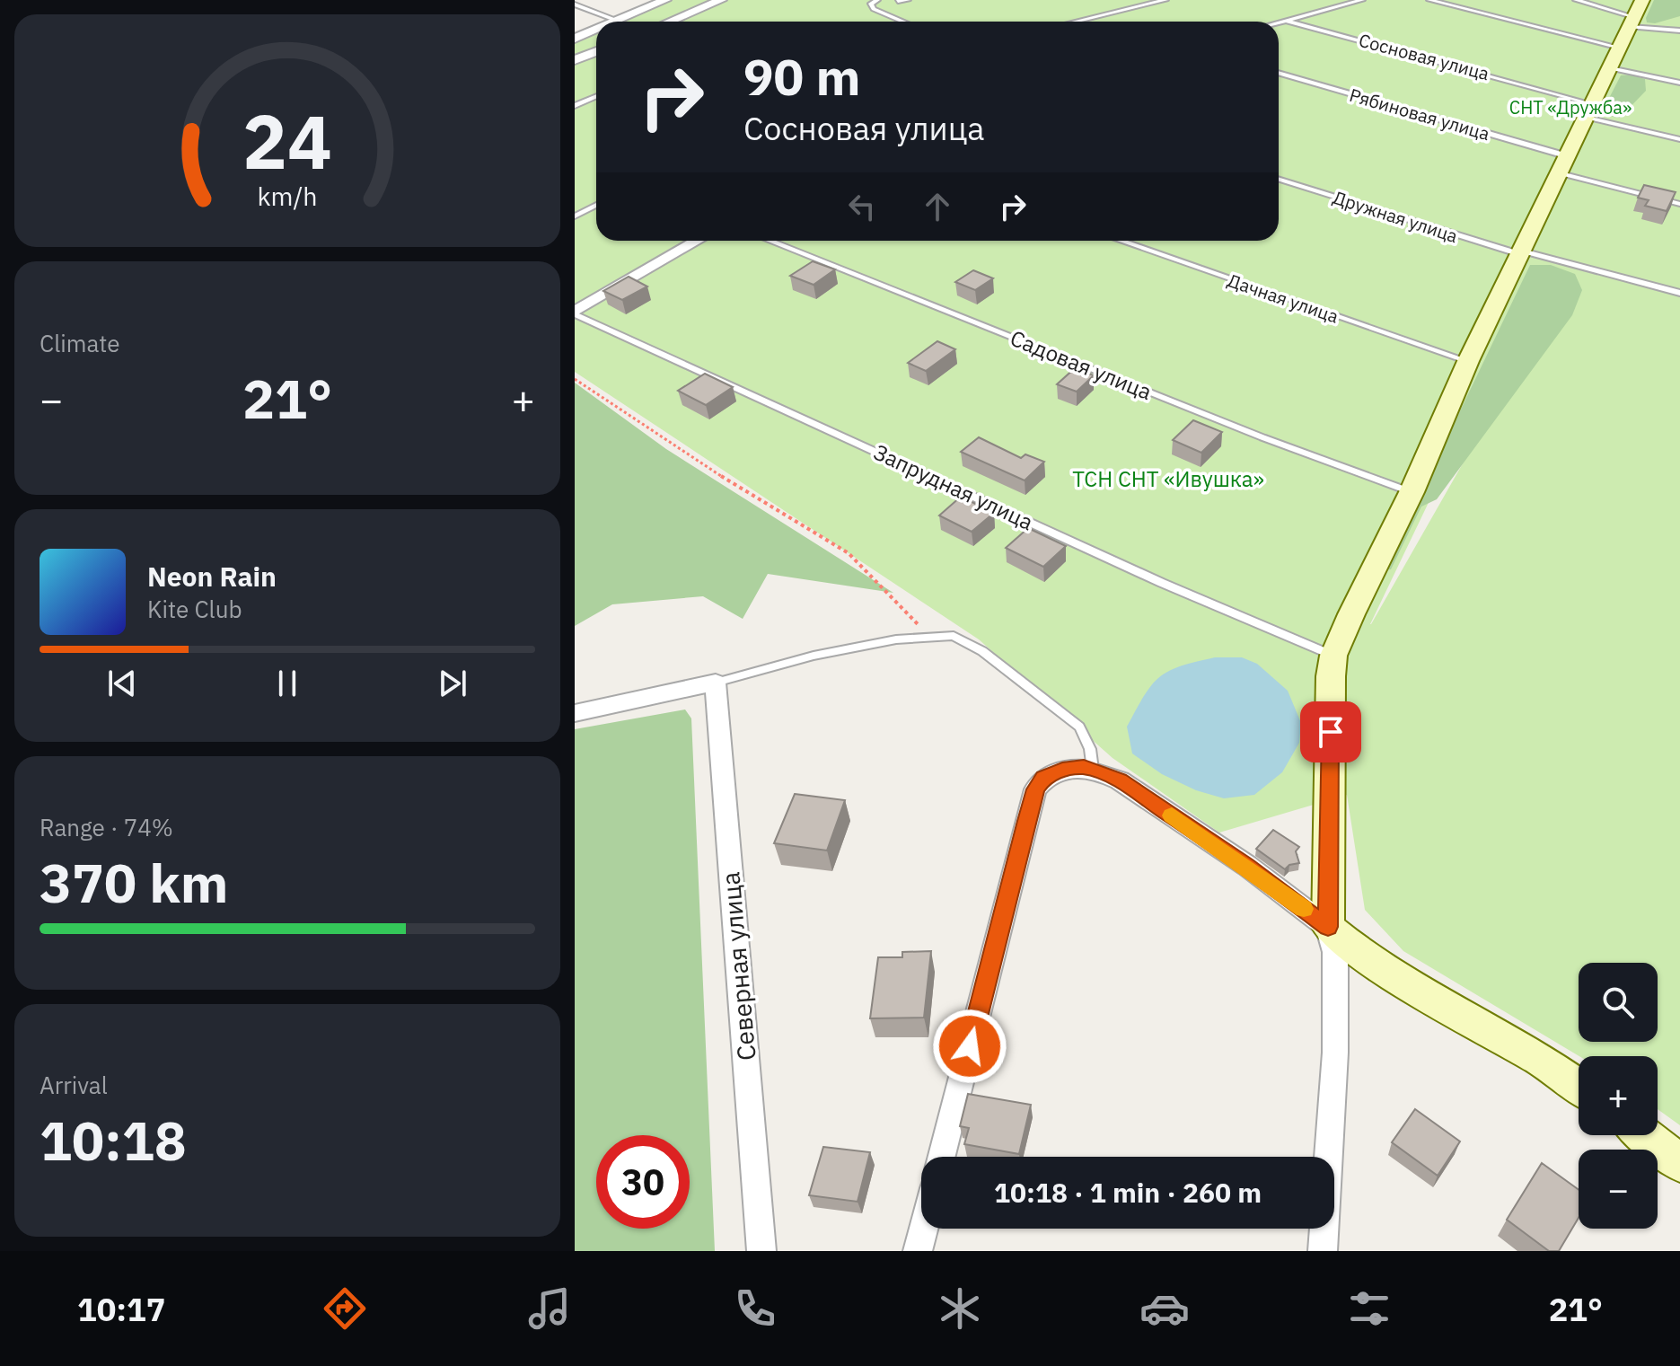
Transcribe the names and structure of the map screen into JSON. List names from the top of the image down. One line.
{"streets":{"street":["Северная улица"],"lane":["Сосновая улица","Рябиновая улица","Дружная улица","Дачная улица","Садовая улица","Запрудная улица"]},"parks":["СНТ «Дружба»","ТСН СНТ «Ивушка»"],"page":{"turn":["90 m","Сосновая улица"],"tile":["Climate",["Range · 74%","370 km"],["Arrival","10:18"]],"heat":["−","21°","+"],"song":["Neon Rain","Kite Club"],"map_buttons":["+","−"],"limit":"30","trip":"10:18 · 1 min · 260 m","tabs":["10:17","21°"],"gauge":["24","km/h"]}}
